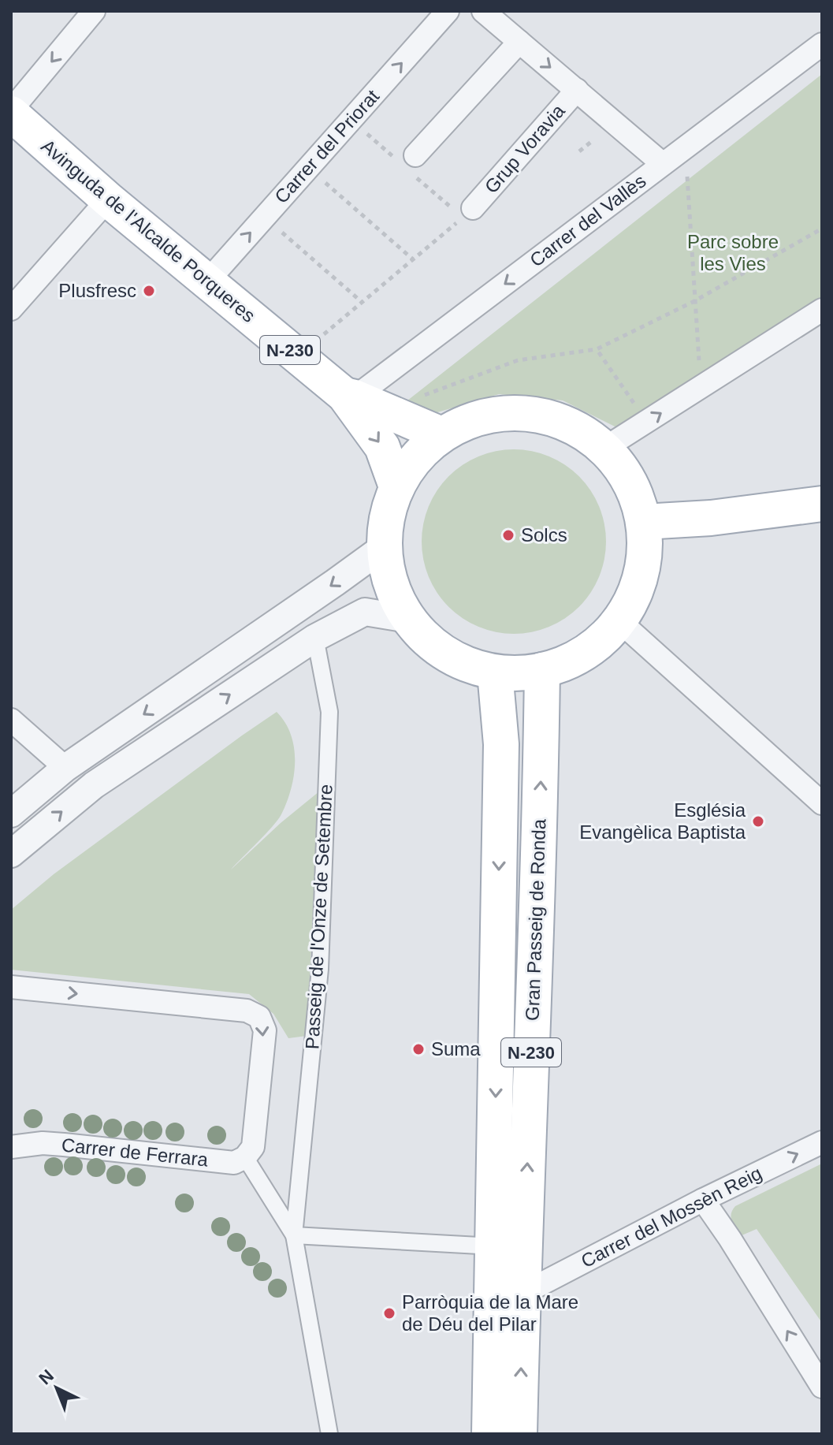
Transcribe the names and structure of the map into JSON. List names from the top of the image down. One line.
{"streets":{"main road":["Avinguda de l'Alcalde Porqueres","N-230","Gran Passeig de Ronda"],"street":["Carrer del Priorat","Grup Voravia","Carrer del Vallès","Passeig de l'Onze de Setembre","Carrer de Ferrara","Carrer del Mossèn Reig"]},"crossings":[["Carrer del Priorat","Avinguda de l'Alcalde Porqueres"],["Carrer del Vallès","Avinguda de l'Alcalde Porqueres"],["Gran Passeig de Ronda","Carrer del Mossèn Reig"]],"one_way":["Carrer del Mossèn Reig"],"parks":["Parc sobre les Vies"],"places":["Plusfresc","Solcs","Església Evangèlica Baptista","Suma","Parròquia de la Mare de Déu del Pilar"],"north":"top left"}
